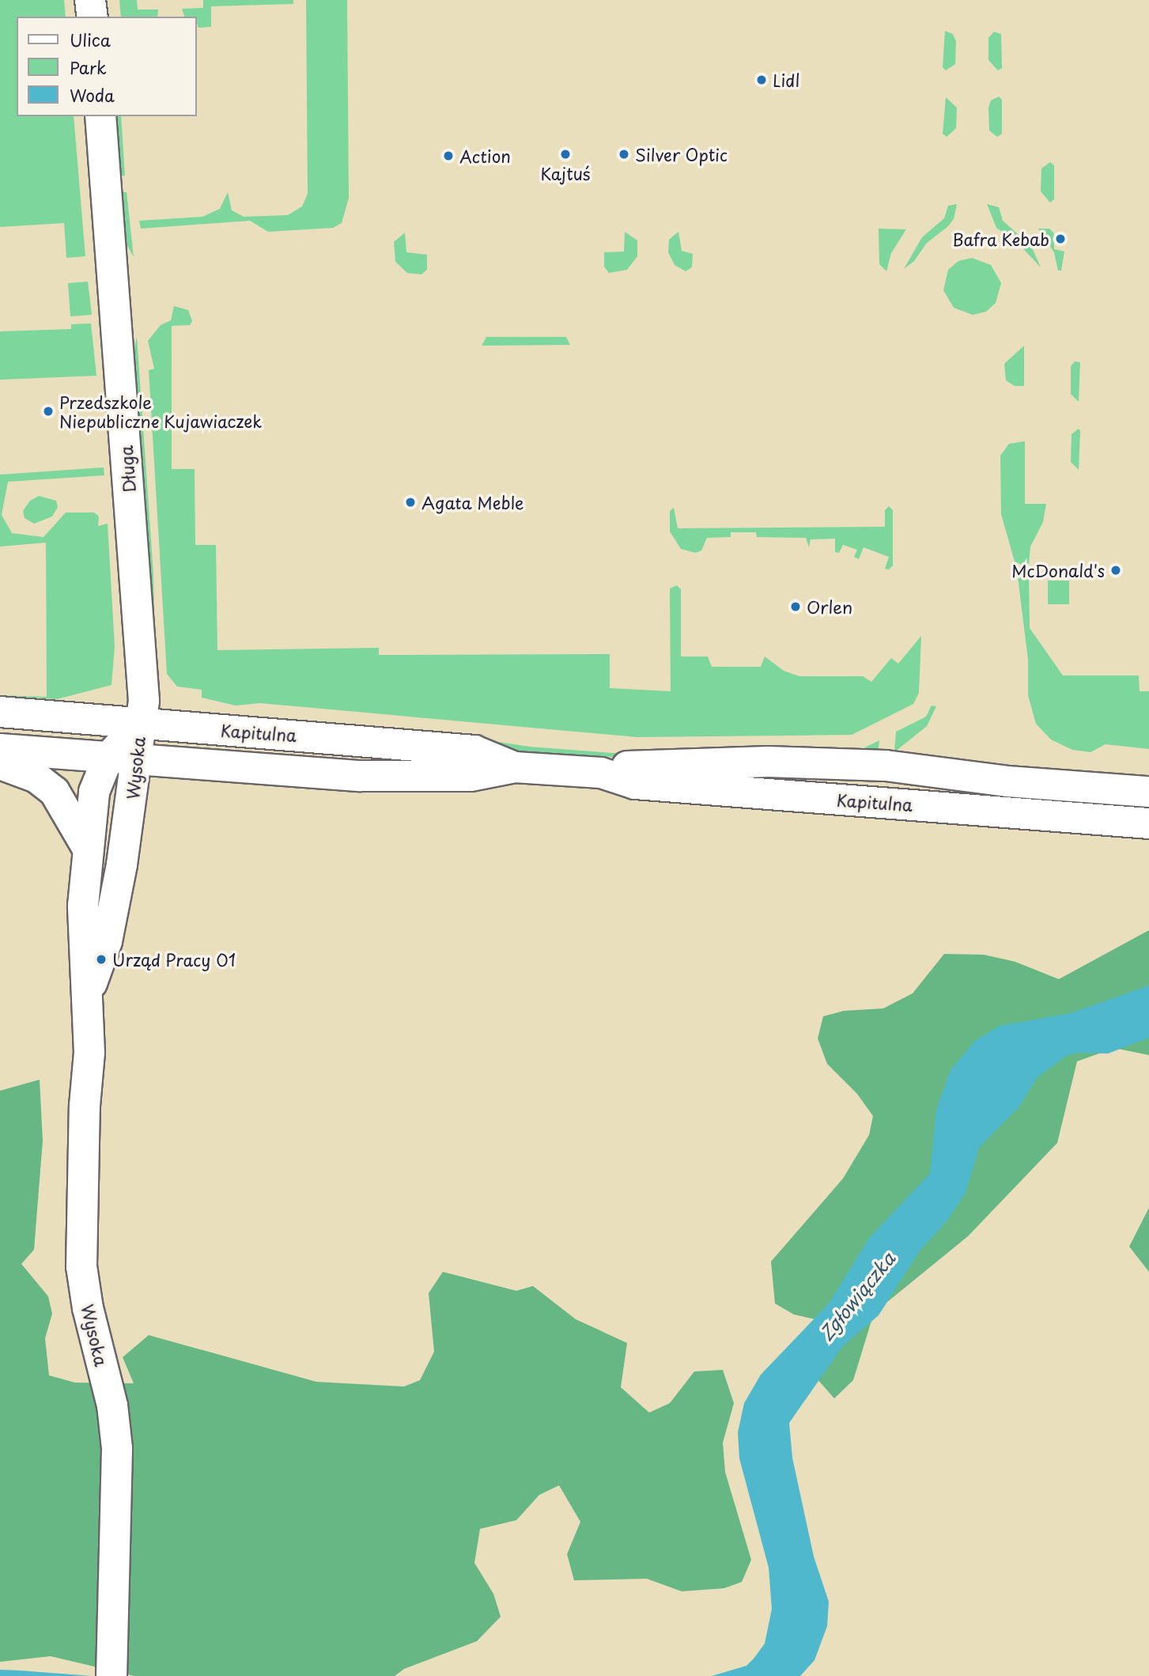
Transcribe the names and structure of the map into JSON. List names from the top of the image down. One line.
{"streets":{"street":["Długa","Kapitulna","Wysoka"]},"crossings":[["Długa","Kapitulna"],["Długa","Wysoka"],["Kapitulna","Wysoka"]],"water":["Zgłowiączka"],"places":["Lidl","Kajtuś","Silver Optic","Action","Bafra Kebab","Przedszkole Niepubliczne Kujawiaczek","Agata Meble","McDonald's","Orlen","Urząd Pracy 01"],"legend":["Ulica","Park","Woda"]}
